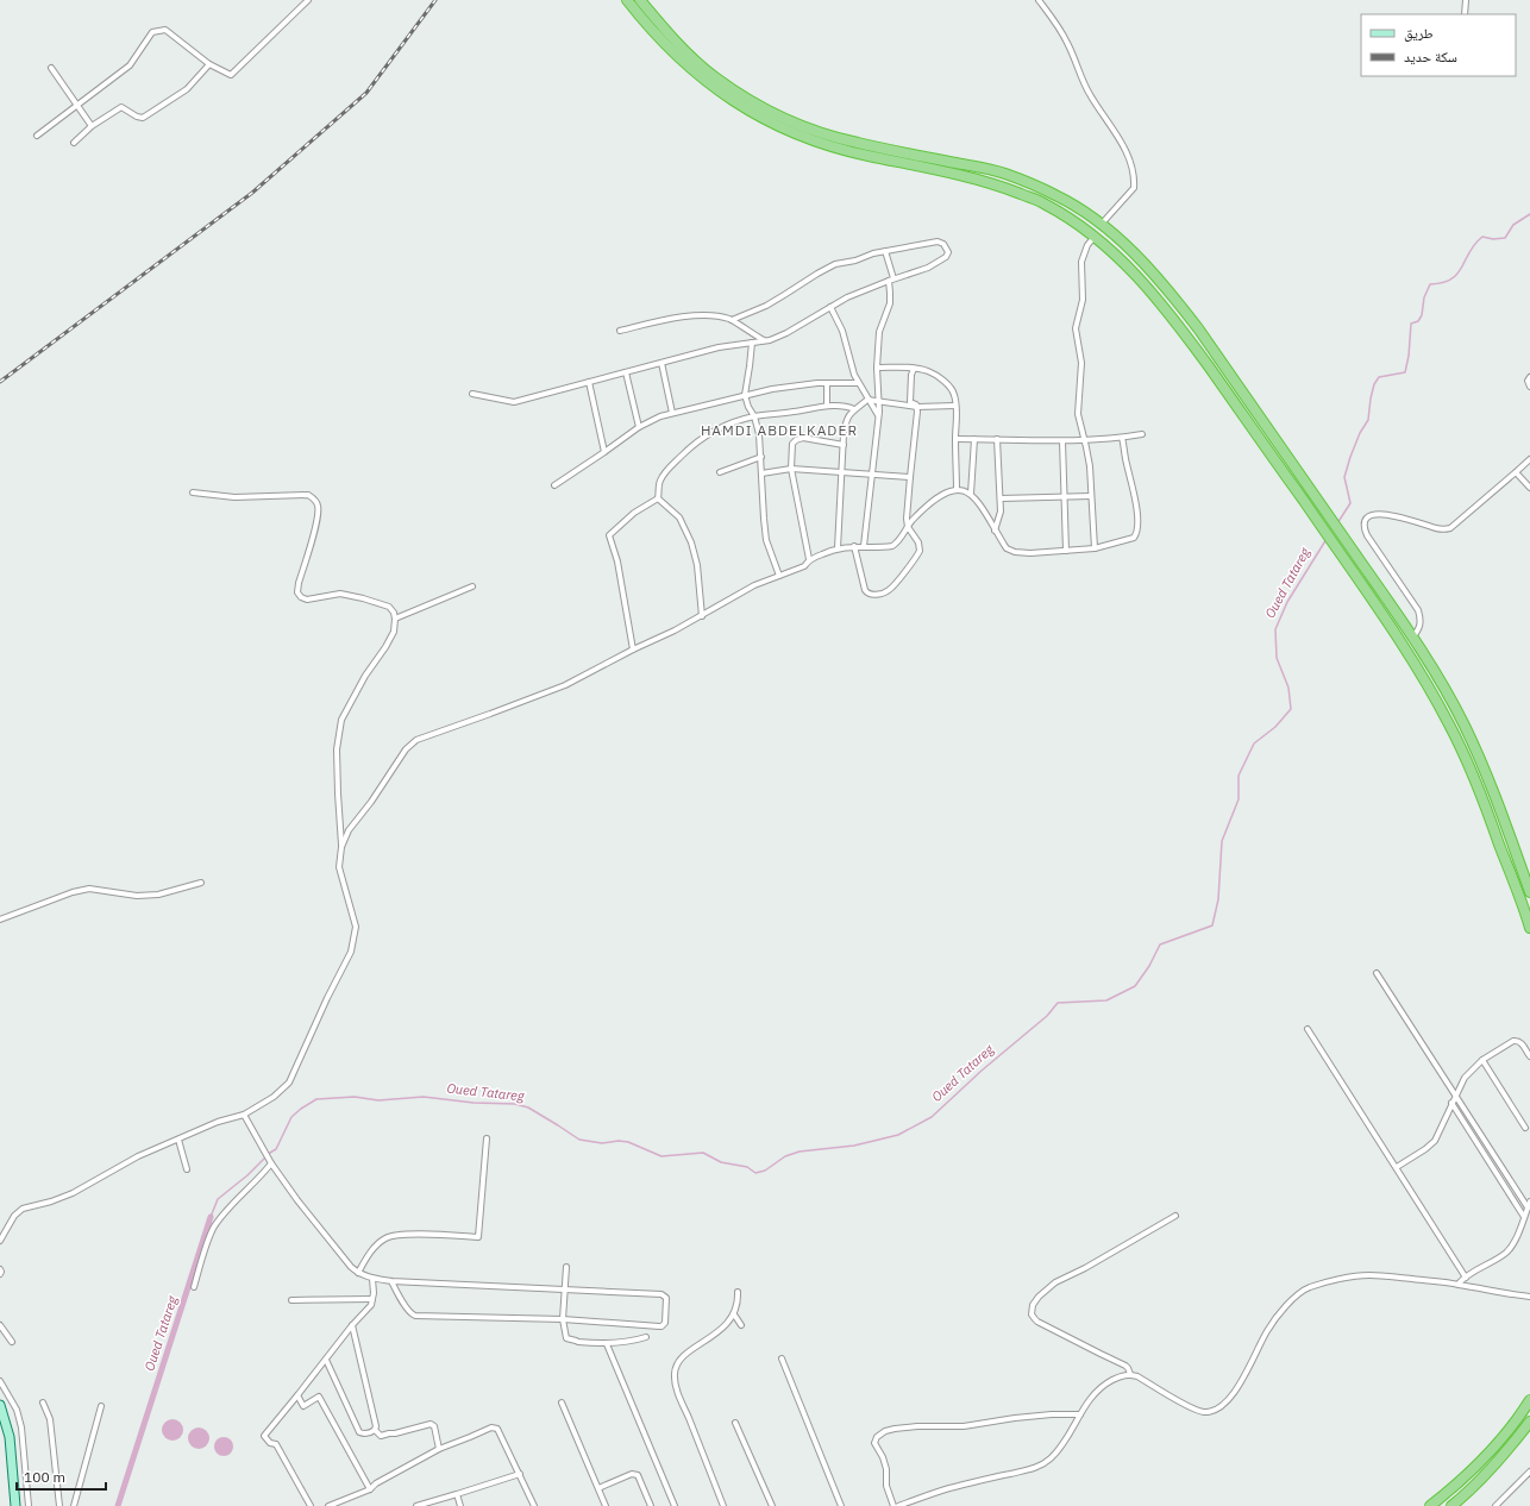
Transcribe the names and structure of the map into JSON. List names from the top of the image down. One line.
{"districts":["HAMDI ABDELKADER"],"water":["Oued Tatareg"],"legend":["طريق","سكة حديد"],"scale_bar":"100 m"}
